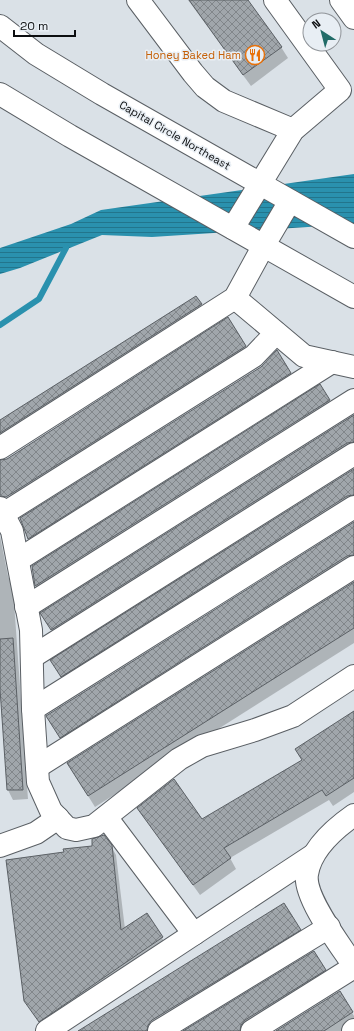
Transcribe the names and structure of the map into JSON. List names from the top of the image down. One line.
{"streets":{"main road":["Capital Circle Northeast"]},"places":{"restaurant":["Honey Baked Ham"]},"scale_bar":"20 m","north":"top left"}
